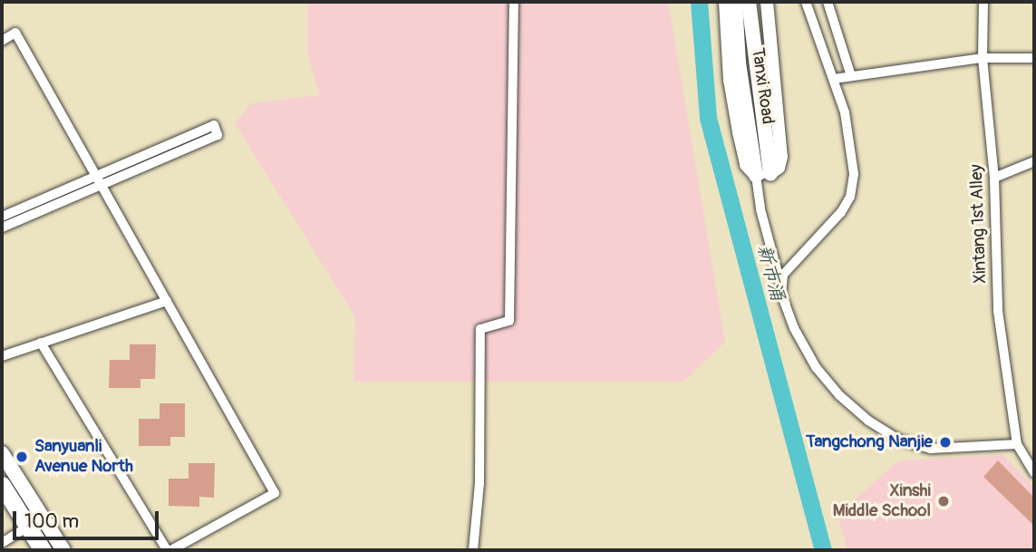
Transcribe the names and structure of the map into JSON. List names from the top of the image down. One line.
{"streets":{"main road":["Tanxi Road"],"street":["Xintang 1st Alley"]},"water":["新市涌"],"places":["Tangchong Nanjie","Sanyuanli Avenue North","Xinshi Middle School"],"scale_bar":"100 m"}
